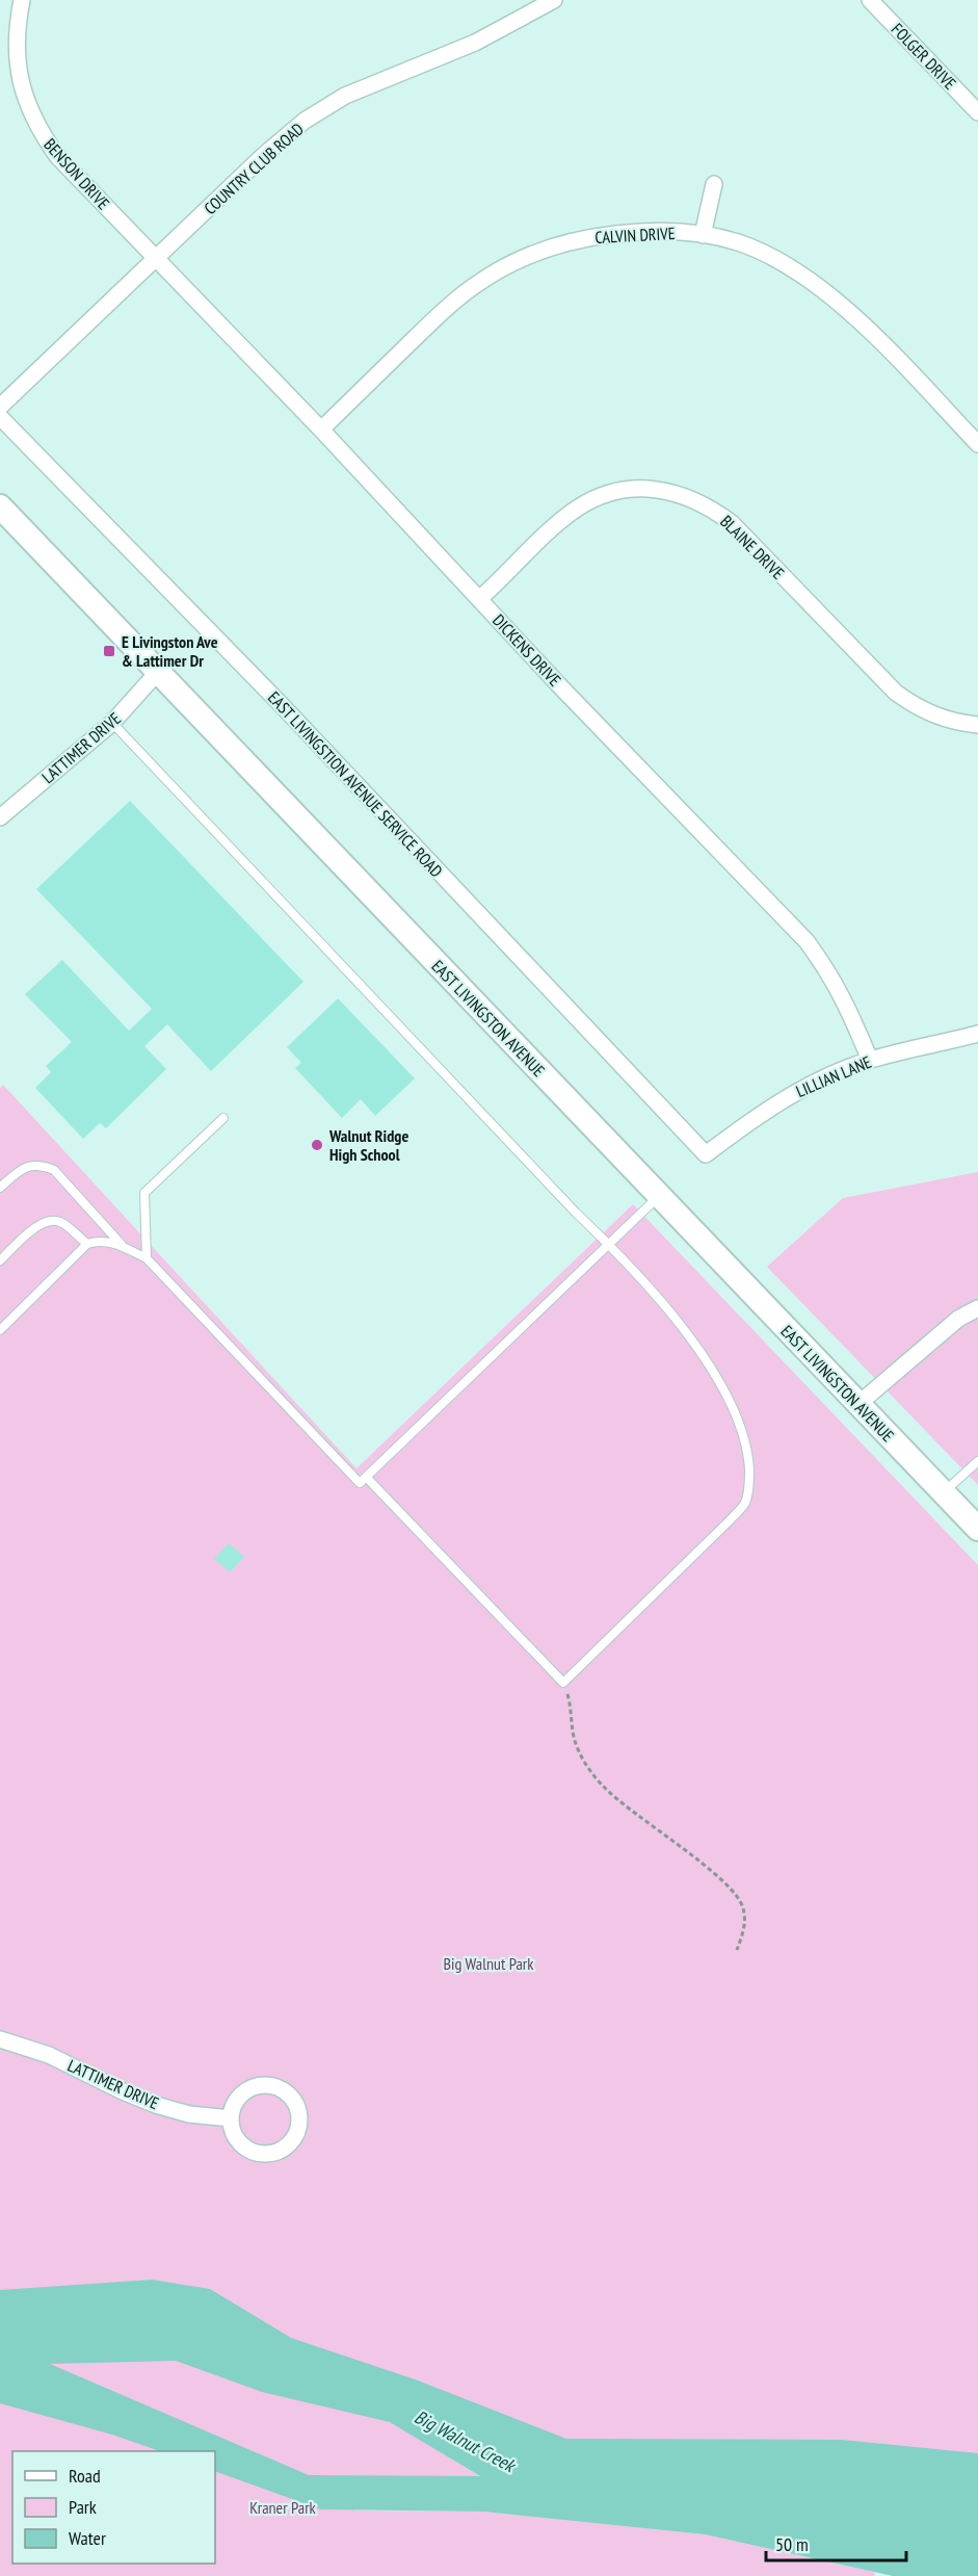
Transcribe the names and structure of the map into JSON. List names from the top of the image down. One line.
{"streets":{"main road":["EAST LIVINGSTON AVENUE"],"street":["FOLGER DRIVE","COUNTRY CLUB ROAD","BENSON DRIVE","CALVIN DRIVE","BLAINE DRIVE","DICKENS DRIVE","LATTIMER DRIVE","EAST LIVINGSTION AVENUE SERVICE ROAD","LILLIAN LANE"]},"crossings":[["COUNTRY CLUB ROAD","BENSON DRIVE"],["COUNTRY CLUB ROAD","DICKENS DRIVE"],["BENSON DRIVE","DICKENS DRIVE"],["CALVIN DRIVE","DICKENS DRIVE"],["BLAINE DRIVE","DICKENS DRIVE"],["DICKENS DRIVE","LILLIAN LANE"],["LATTIMER DRIVE","EAST LIVINGSTON AVENUE"],["EAST LIVINGSTION AVENUE SERVICE ROAD","LILLIAN LANE"]],"water":["Big Walnut Creek"],"parks":["Big Walnut Park","Kraner Park"],"places":{"transit":["E Livingston Ave & Lattimer Dr"],"other":["Walnut Ridge High School"]},"legend":["Road","Park","Water"],"scale_bar":"50 m"}
